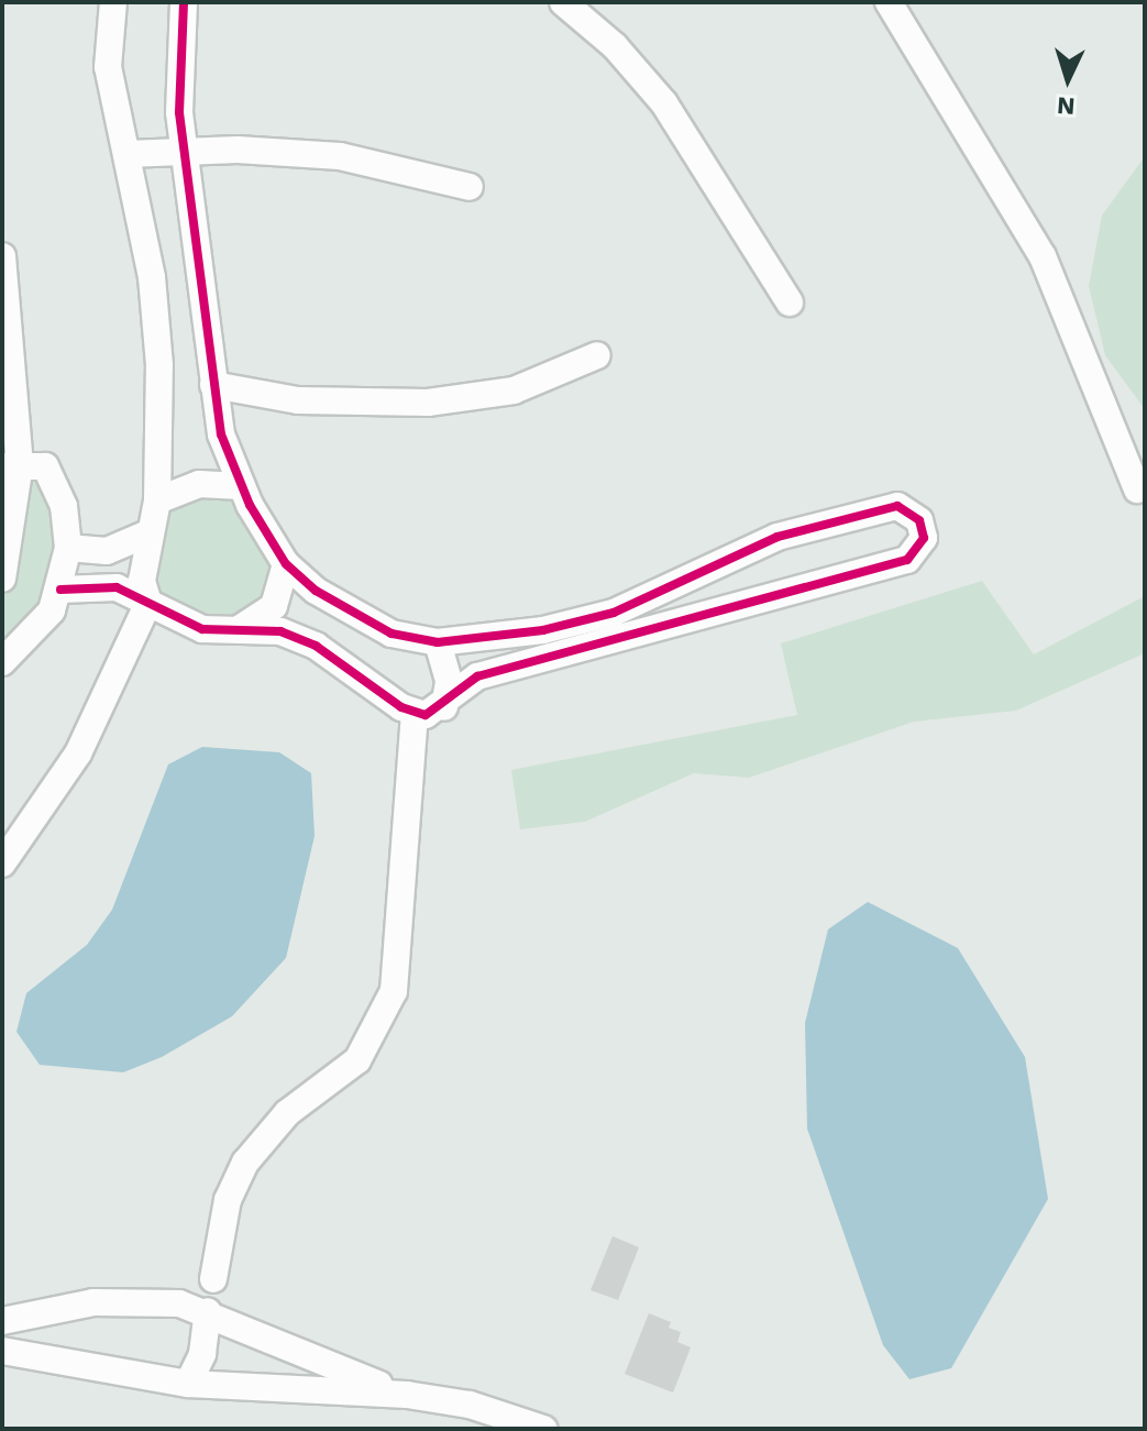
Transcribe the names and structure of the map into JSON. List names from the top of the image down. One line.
{"north":"bottom"}
